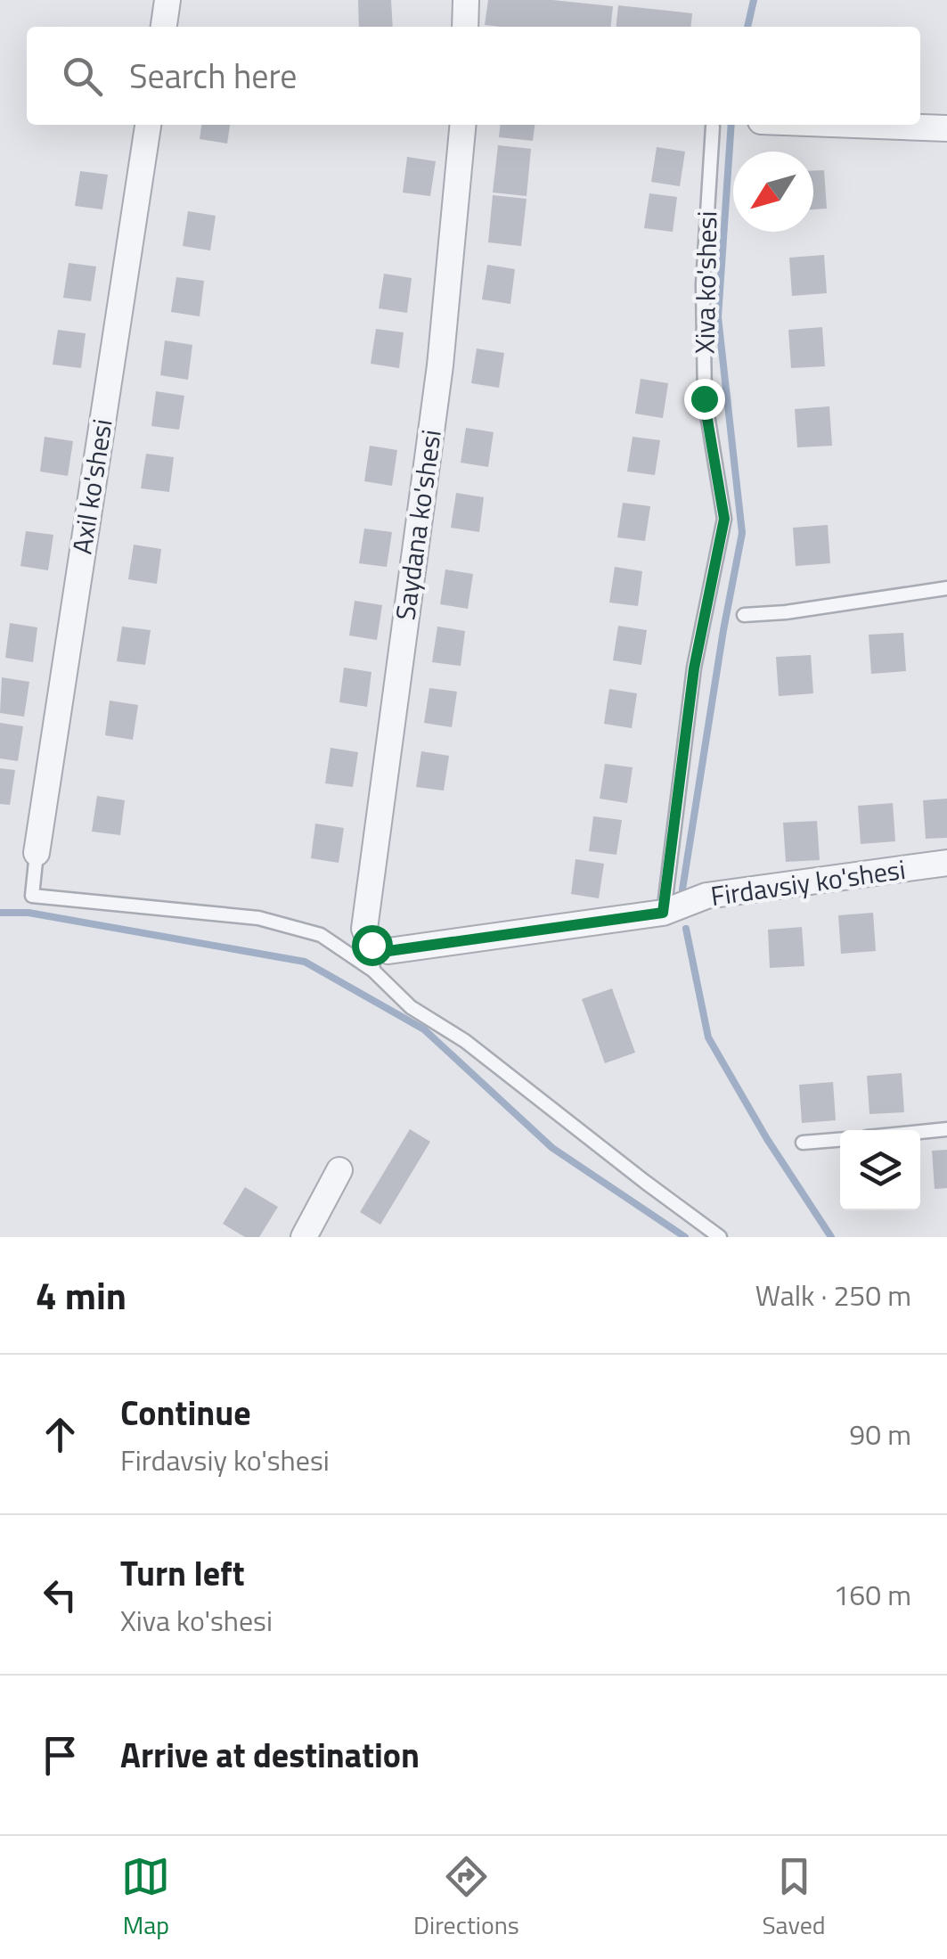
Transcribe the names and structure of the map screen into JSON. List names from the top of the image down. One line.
{"streets":{"street":["Axil ko'shesi","Saydana ko'shesi","Firdavsiy ko'shesi"],"lane":["Xiva ko'shesi"]},"crossings":[["Xiva ko'shesi","Firdavsiy ko'shesi"],["Saydana ko'shesi","Firdavsiy ko'shesi"]],"north":"bottom left","page":{"search":"Search here","heading":["4 min","Walk · 250 m"],"list":[["Continue","Firdavsiy ko'shesi","90 m"],["Turn left","Xiva ko'shesi","160 m"],"Arrive at destination"],"nav":["Map","Directions","Saved"]}}
